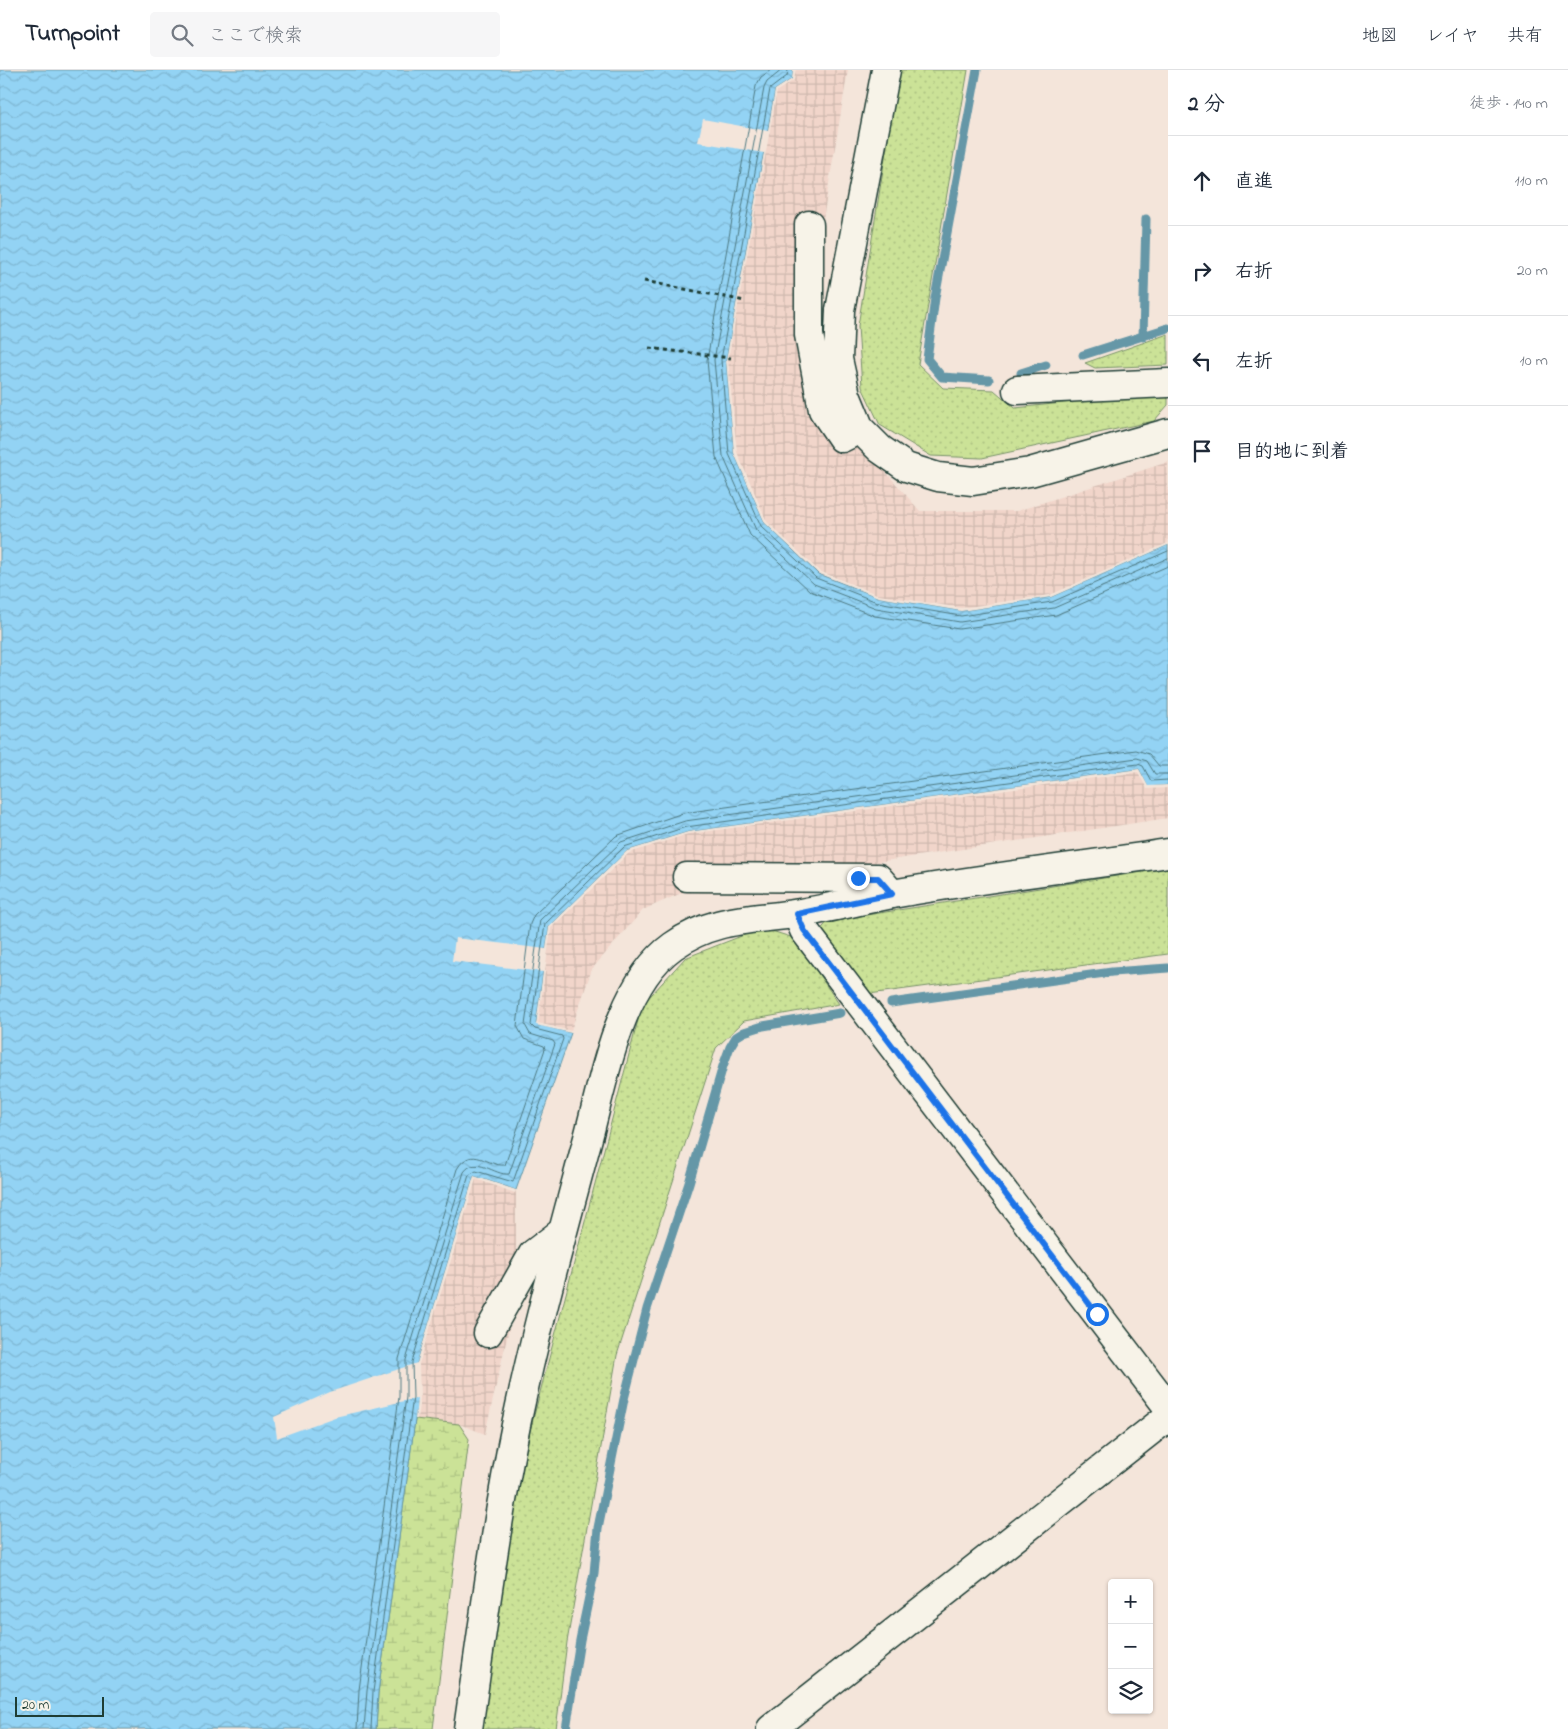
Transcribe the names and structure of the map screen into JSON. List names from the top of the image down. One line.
{"scale_bar":"20 m","page":{"header":"Turnpoint","search":"ここで検索","nav":["地図","レイヤ","共有"],"heading":["2 分","徒歩 · 140 m"],"list":[["直進","110 m"],["右折","20 m"],["左折","10 m"],"目的地に到着"],"map_buttons":["+","−"],"scale":"20 m"}}
